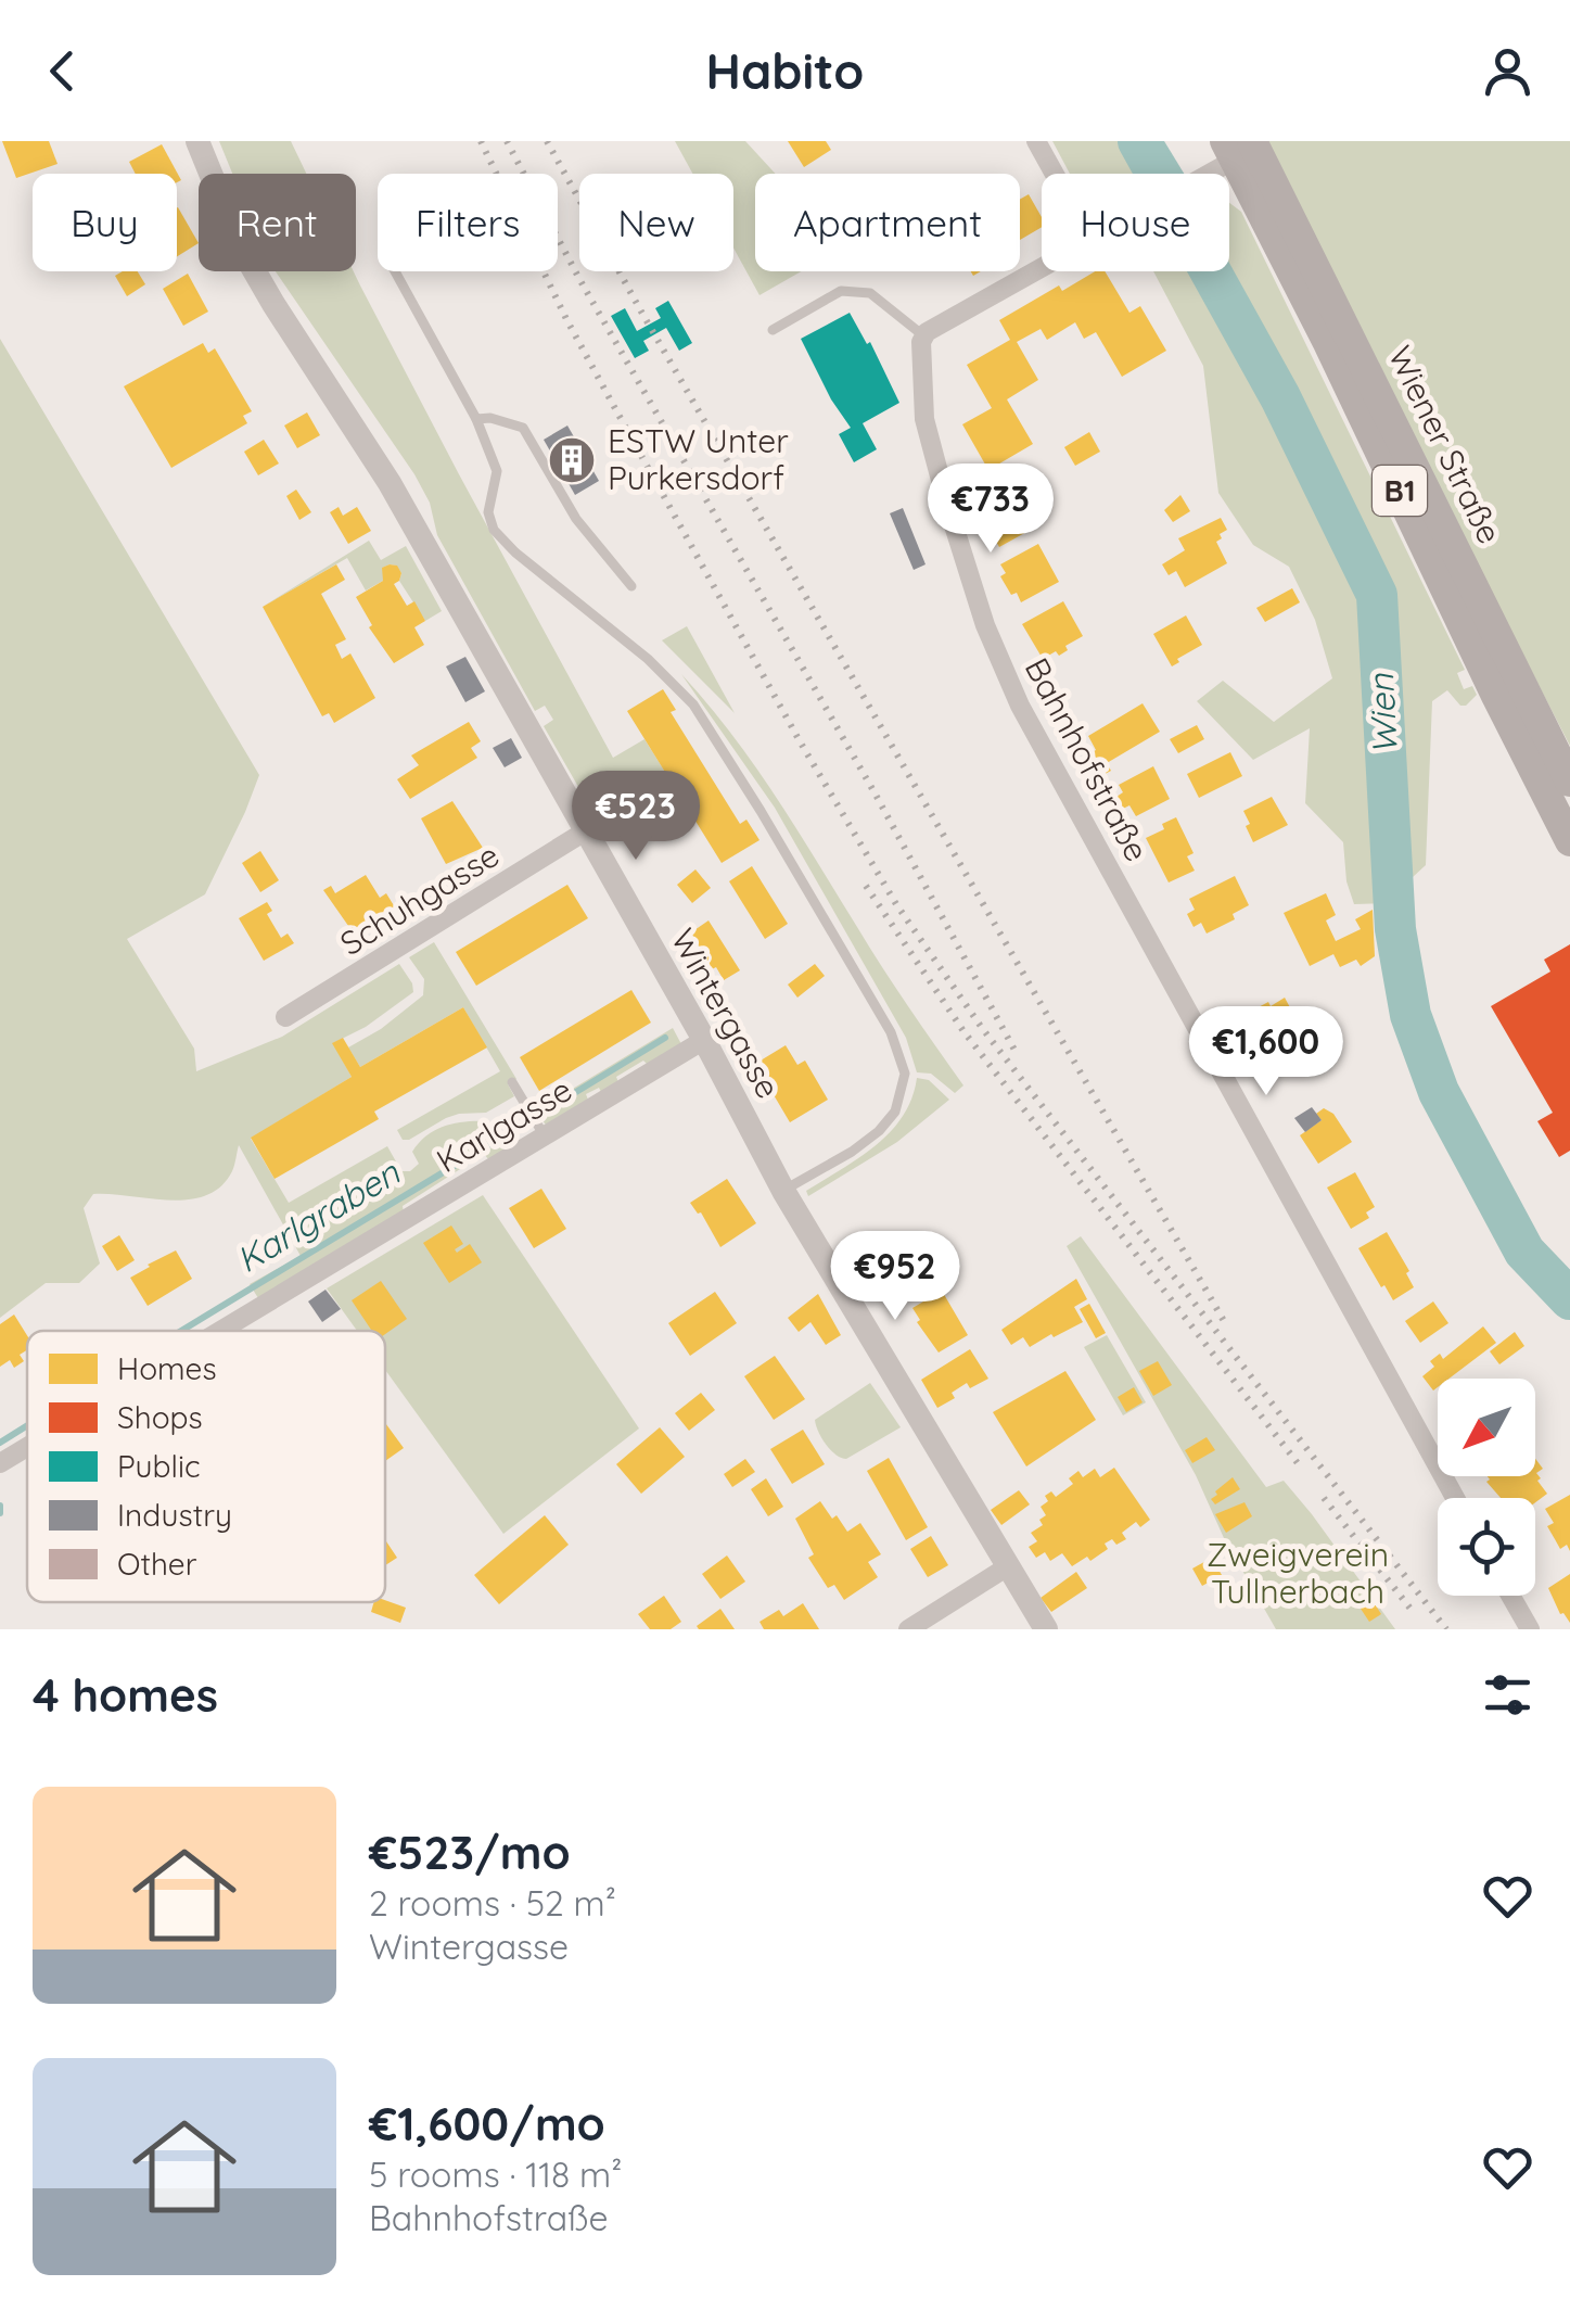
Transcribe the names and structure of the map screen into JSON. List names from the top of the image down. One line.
{"streets":{"main road":["Wiener Straße","B1"],"street":["Bahnhofstraße","Schuhgasse","Wintergasse","Karlgasse"]},"crossings":[["Schuhgasse","Wintergasse"],["Wintergasse","Karlgasse"]],"water":["Wien","Karlgraben"],"parks":["Zweigverein Tullnerbach"],"places":{"building":["ESTW Unter Purkersdorf"]},"legend":["Homes","Shops","Public","Industry","Other"],"north":"bottom left","page":{"header":"Habito","chip":["Buy","Rent","Filters","New","Apartment","House"],"price":["€733","€523","€1,600","€952"],"heading":"4 homes","list":[{"name":"€523/mo","note":"2 rooms · 52 m² · Wintergasse"},{"name":"€1,600/mo","note":"5 rooms · 118 m² · Bahnhofstraße"}]}}
